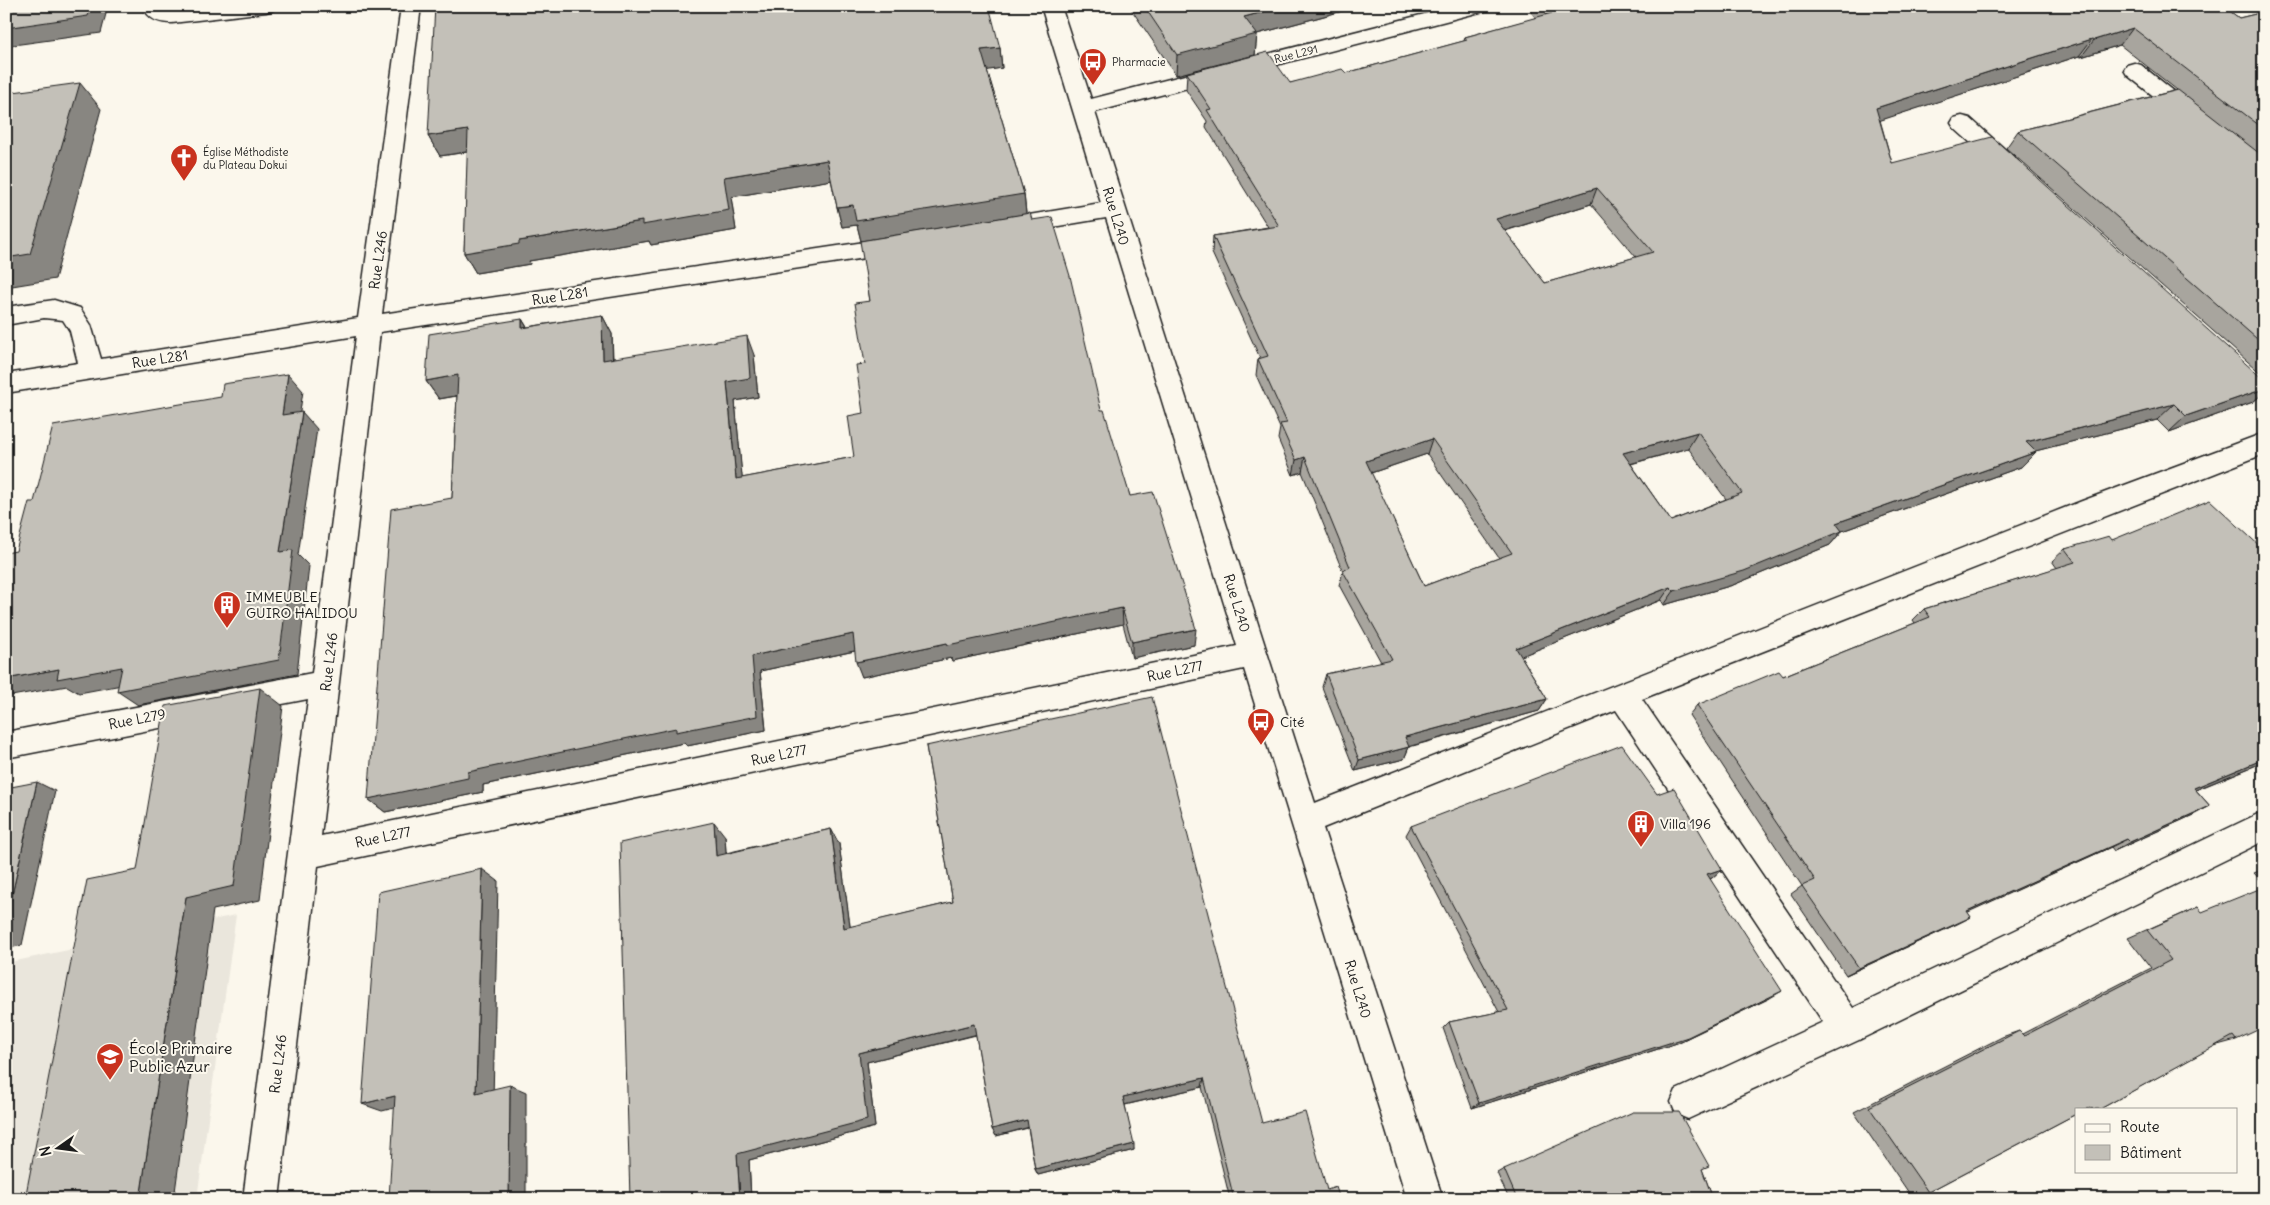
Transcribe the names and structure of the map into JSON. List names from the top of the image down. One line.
{"streets":{"street":["Rue L291","Rue L240","Rue L246","Rue L281","Rue L277","Rue L279"]},"crossings":[["Rue L291","Rue L240"],["Rue L240","Rue L277"],["Rue L246","Rue L281"],["Rue L246","Rue L277"],["Rue L246","Rue L279"]],"places":{"bus stop":["Pharmacie","Cité"],"church":["Église Méthodiste du Plateau Dokui"],"building":["IMMEUBLE GUIRO HALIDOU","Villa 196"],"school or university":["École Primaire Public Azur"]},"legend":["Route","Bâtiment"],"north":"left"}
